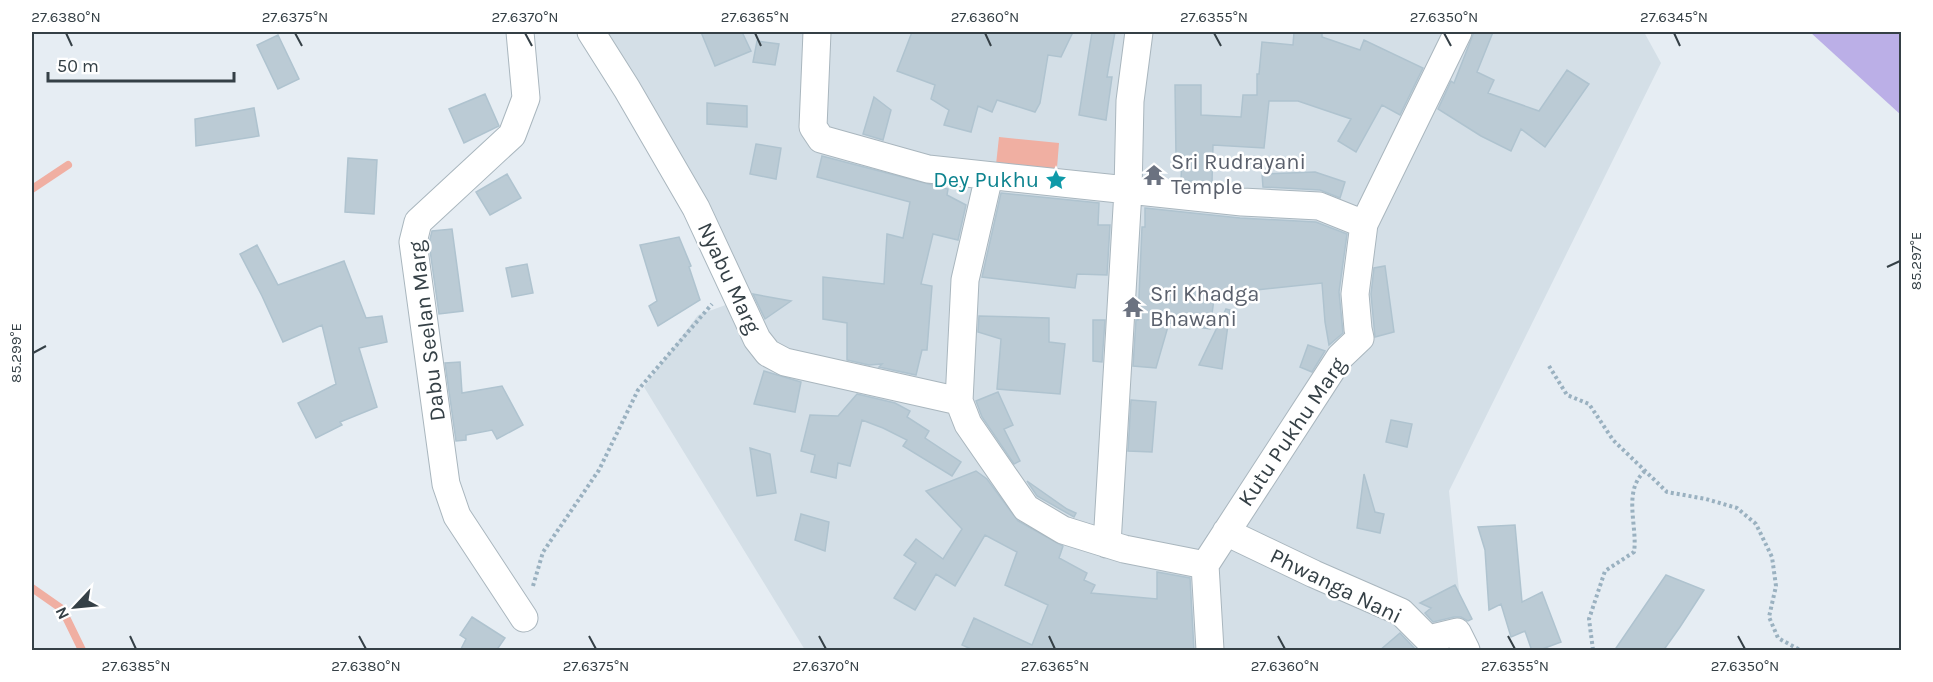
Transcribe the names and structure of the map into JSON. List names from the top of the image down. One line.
{"streets":{"street":["Nyabu Marg","Dabu Seelan Marg","Kutu Pukhu Marg","Phwanga Nani"]},"crossings":[["Kutu Pukhu Marg","Phwanga Nani"]],"places":{"temple":["Sri Rudrayani Temple","Sri Khadga Bhawani"],"place":["Dey Pukhu"]},"scale_bar":"50 m","north":"bottom left","coordinates":["27.6380°N","27.6375°N","27.6370°N","27.6365°N","27.6360°N","27.6355°N","27.6350°N","27.6345°N","85.297°E","85.299°E","27.6385°N"]}
